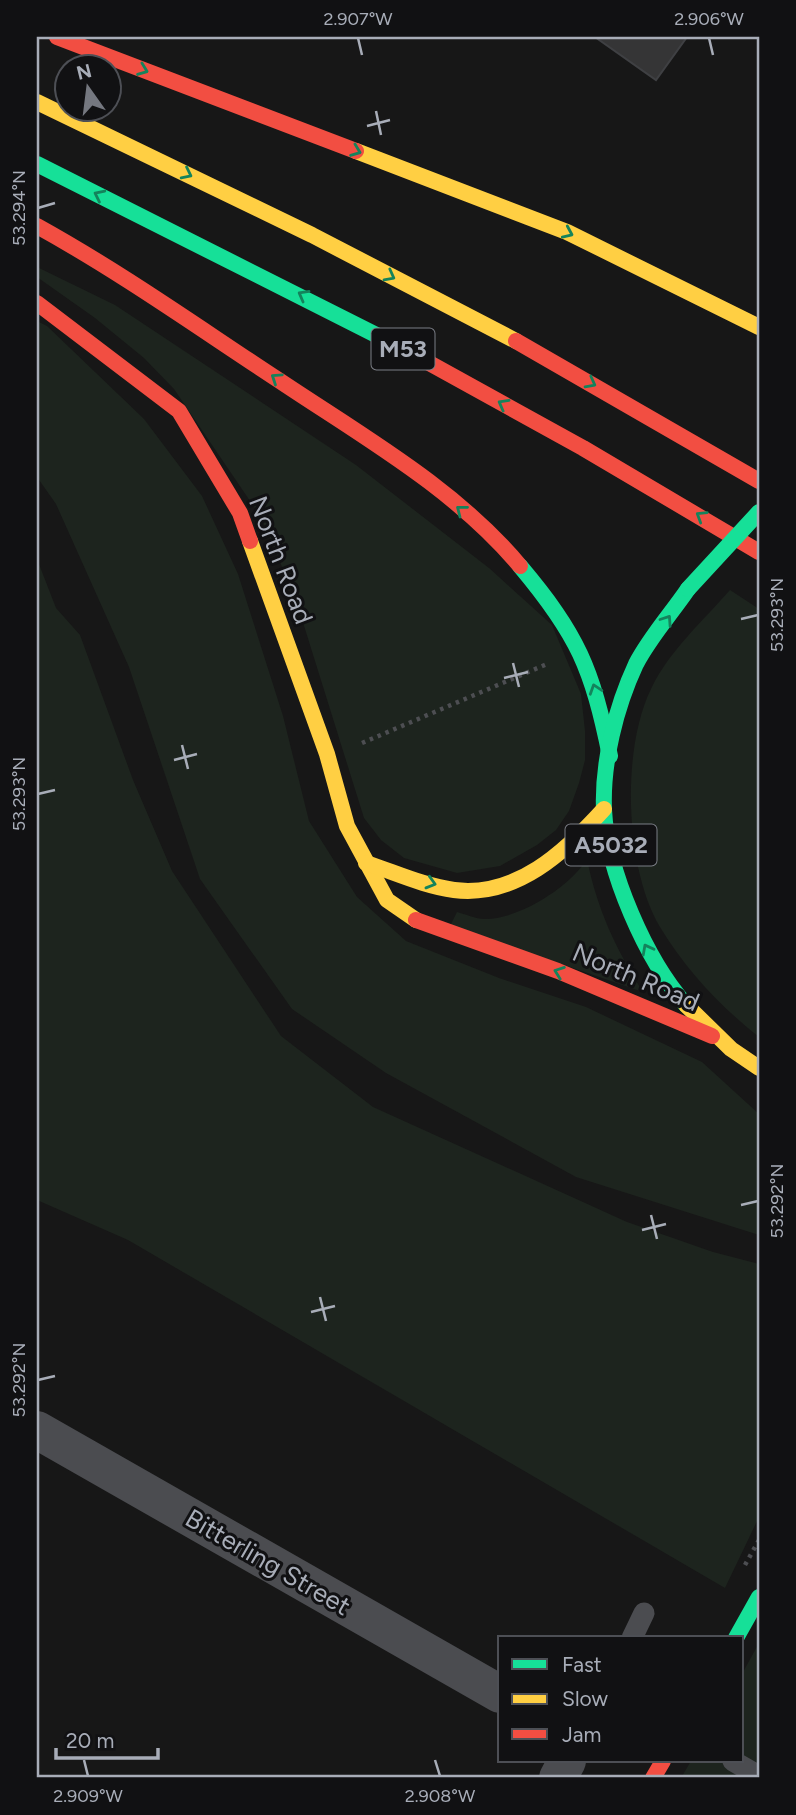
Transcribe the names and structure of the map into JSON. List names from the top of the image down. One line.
{"streets":{"main road":["M53","North Road","A5032"],"street":["Bitterling Street"]},"crossings":[["North Road","A5032"]],"one_way":["North Road"],"legend":["Fast","Slow","Jam"],"scale_bar":"20 m","north":"top","coordinates":["2.907°W","2.906°W","53.294°N","53.293°N","53.292°N","2.909°W","2.908°W"]}
